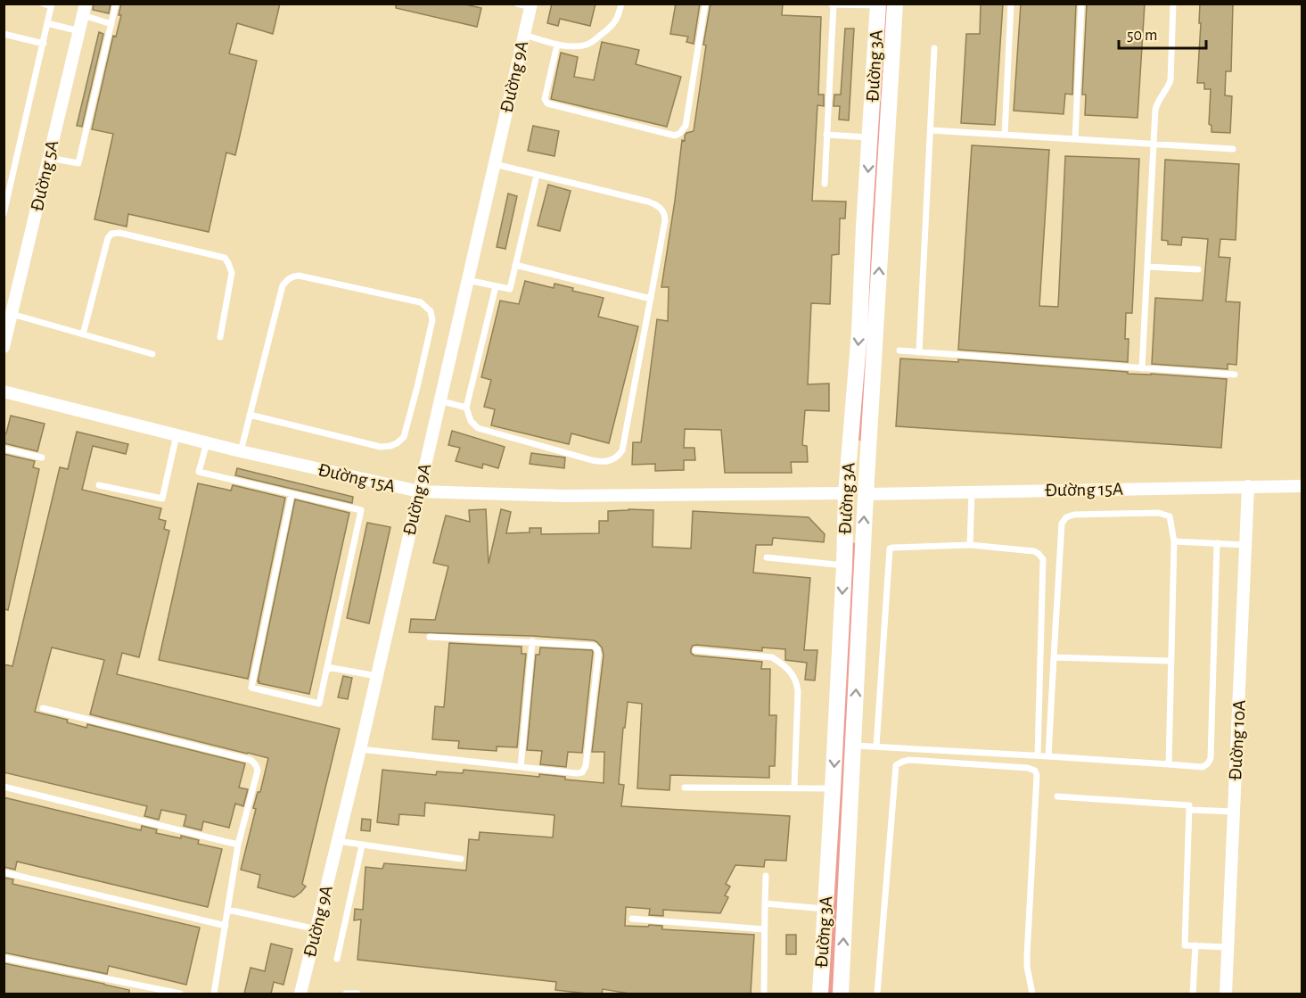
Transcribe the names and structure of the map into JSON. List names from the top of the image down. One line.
{"streets":{"street":["Đường 3A","Đường 9A","Đường 5A","Đường 15A","Đường 10A"]},"crossings":[["Đường 3A","Đường 15A"],["Đường 9A","Đường 15A"],["Đường 15A","Đường 10A"]],"scale_bar":"50 m"}
